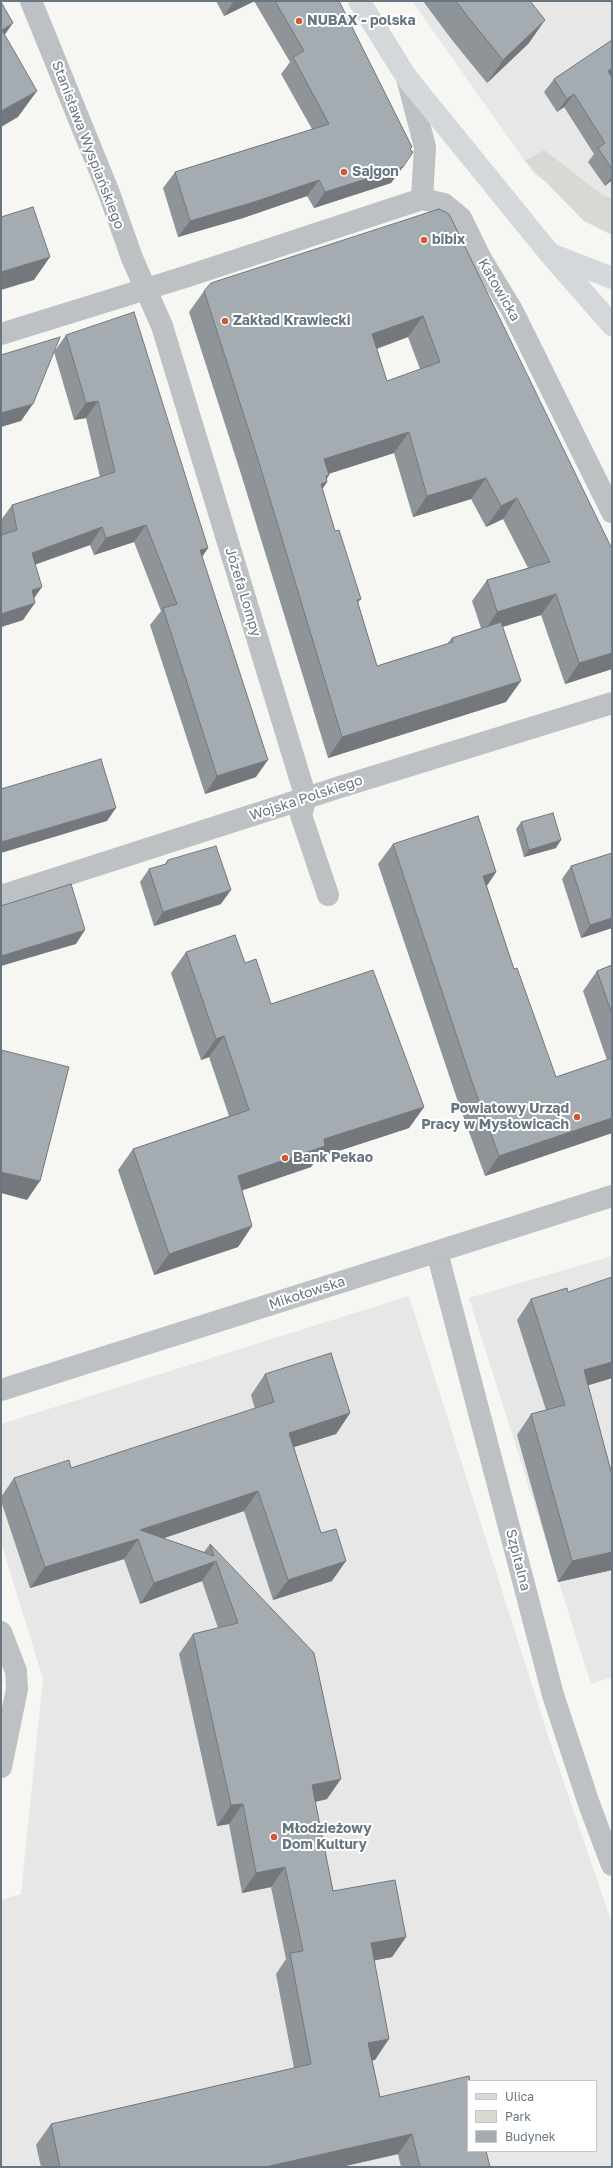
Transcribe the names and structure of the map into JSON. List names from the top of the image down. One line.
{"streets":{"street":["Stanisława Wyspiańskiego","Katowicka","Józefa Lompy","Wojska Polskiego","Mikołowska","Szpitalna"]},"crossings":[["Stanisława Wyspiańskiego","Józefa Lompy"],["Józefa Lompy","Wojska Polskiego"],["Mikołowska","Szpitalna"]],"places":["NUBAX - polska","Sajgon","bibix","Zakład Krawiecki","Powiatowy Urząd Pracy w Mysłowicach","Bank Pekao","Młodzieżowy Dom Kultury"],"legend":["Ulica","Park","Budynek"]}
